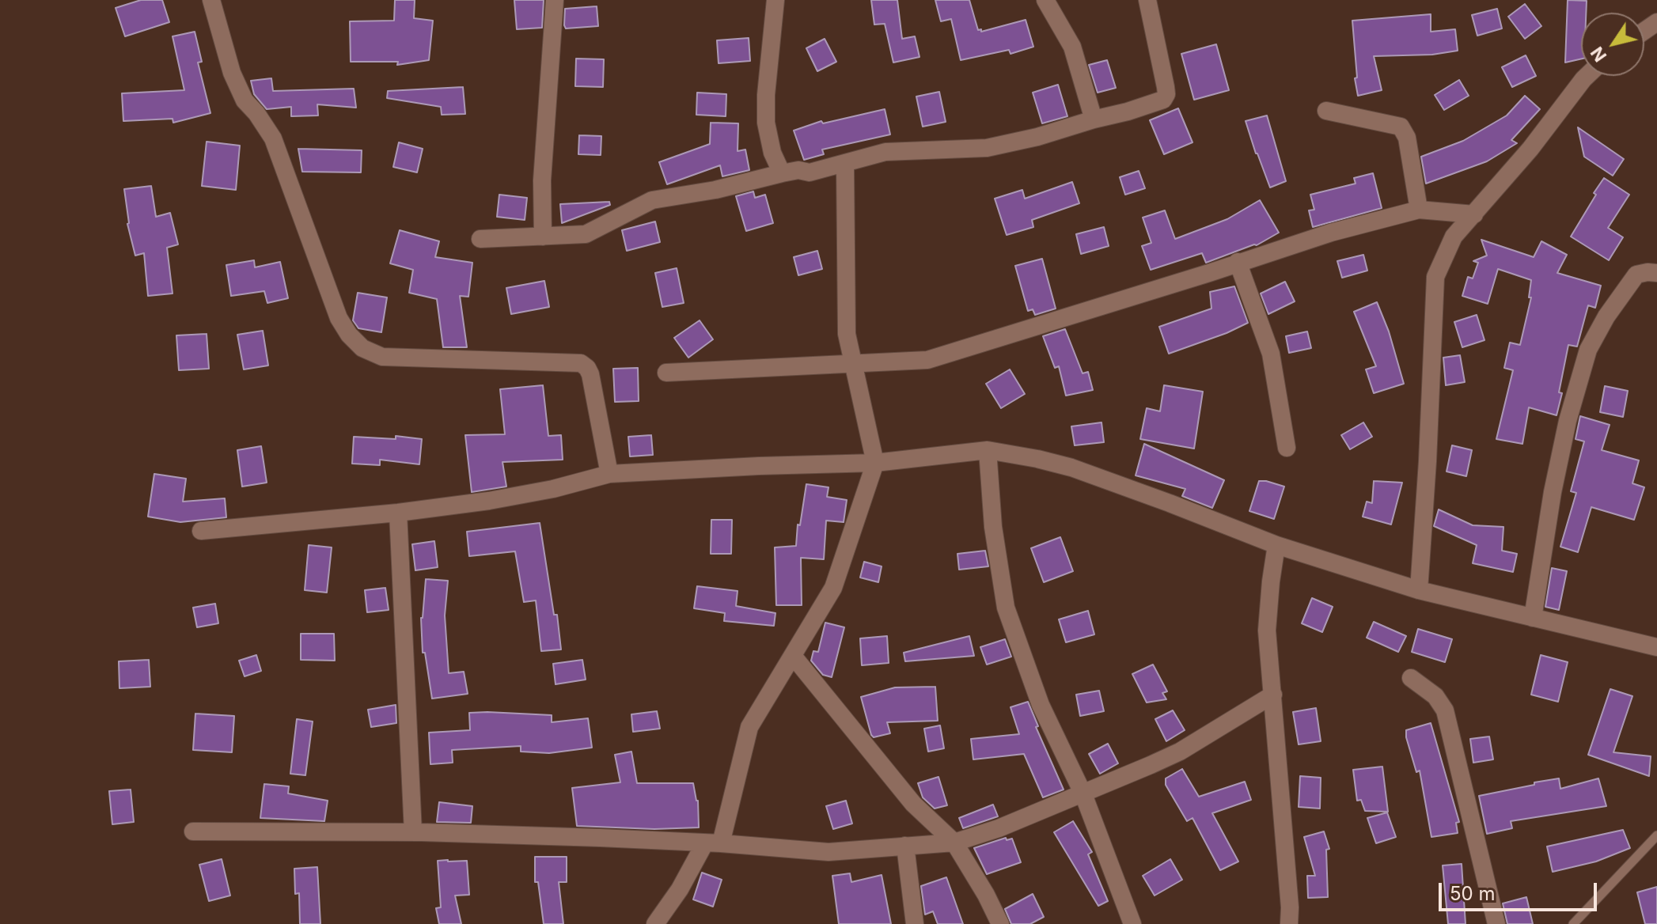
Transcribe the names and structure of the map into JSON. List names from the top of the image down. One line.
{"scale_bar":"50 m","north":"bottom left"}
